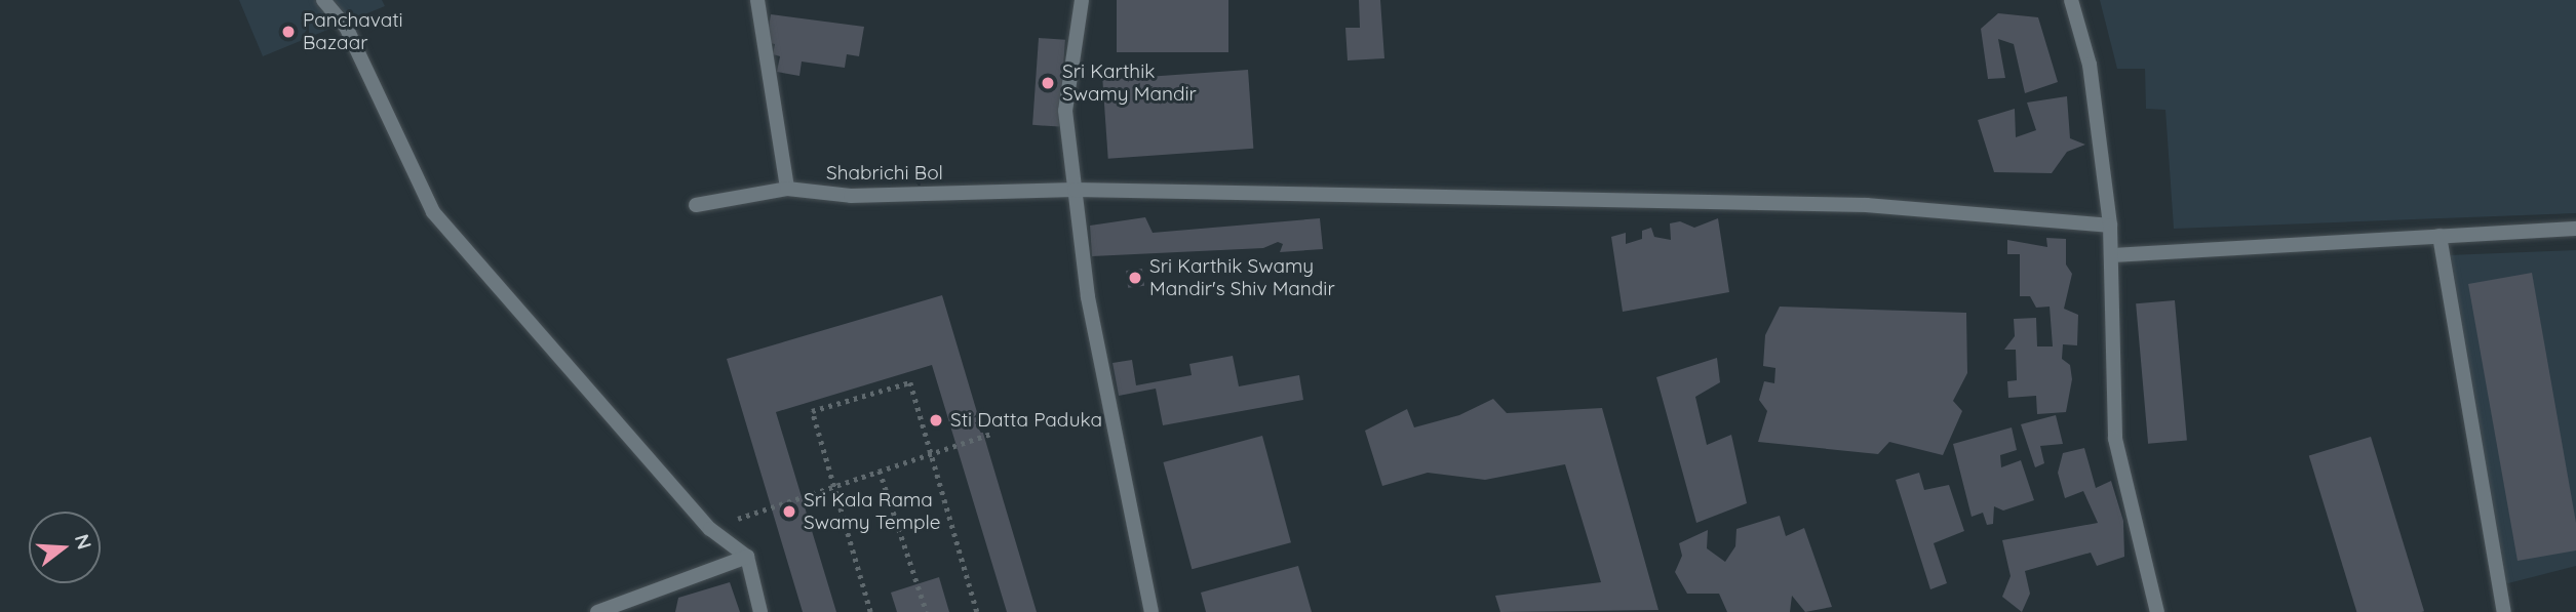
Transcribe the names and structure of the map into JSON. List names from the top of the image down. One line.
{"streets":{"street":["Shabrichi Bol"]},"places":["Panchavati Bazaar","Sri Karthik Swamy Mandir","Sri Karthik Swamy Mandir's Shiv Mandir","Sti Datta Paduka","Sri Kala Rama Swamy Temple"],"north":"right"}
